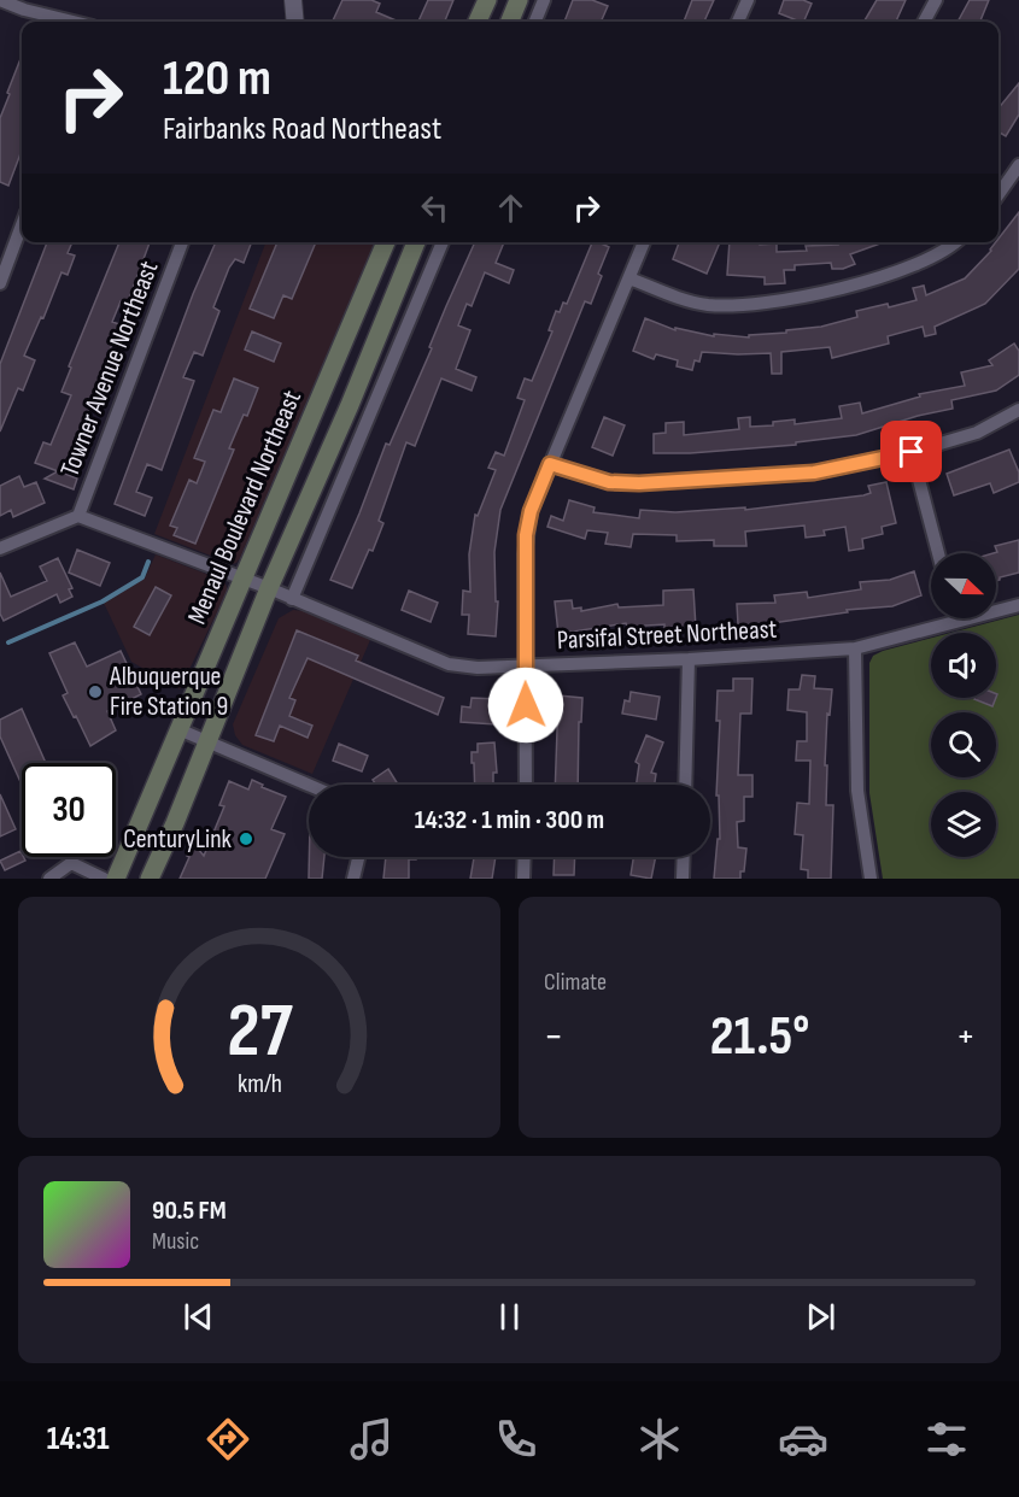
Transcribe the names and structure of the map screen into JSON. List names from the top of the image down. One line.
{"streets":{"main road":["Menaul Boulevard Northeast"],"street":["Towner Avenue Northeast","Parsifal Street Northeast"]},"crossings":[["Towner Avenue Northeast","Parsifal Street Northeast"],["Menaul Boulevard Northeast","Parsifal Street Northeast"]],"places":["Albuquerque Fire Station 9","CenturyLink"],"north":"right","page":{"turn":["120 m","Fairbanks Road Northeast"],"limit":"30","trip":"14:32 · 1 min · 300 m","tile":"Climate","heat":["−","21.5°","+"],"song":["90.5 FM","Music"],"tabs":"14:31","gauge":["27","km/h"]}}
